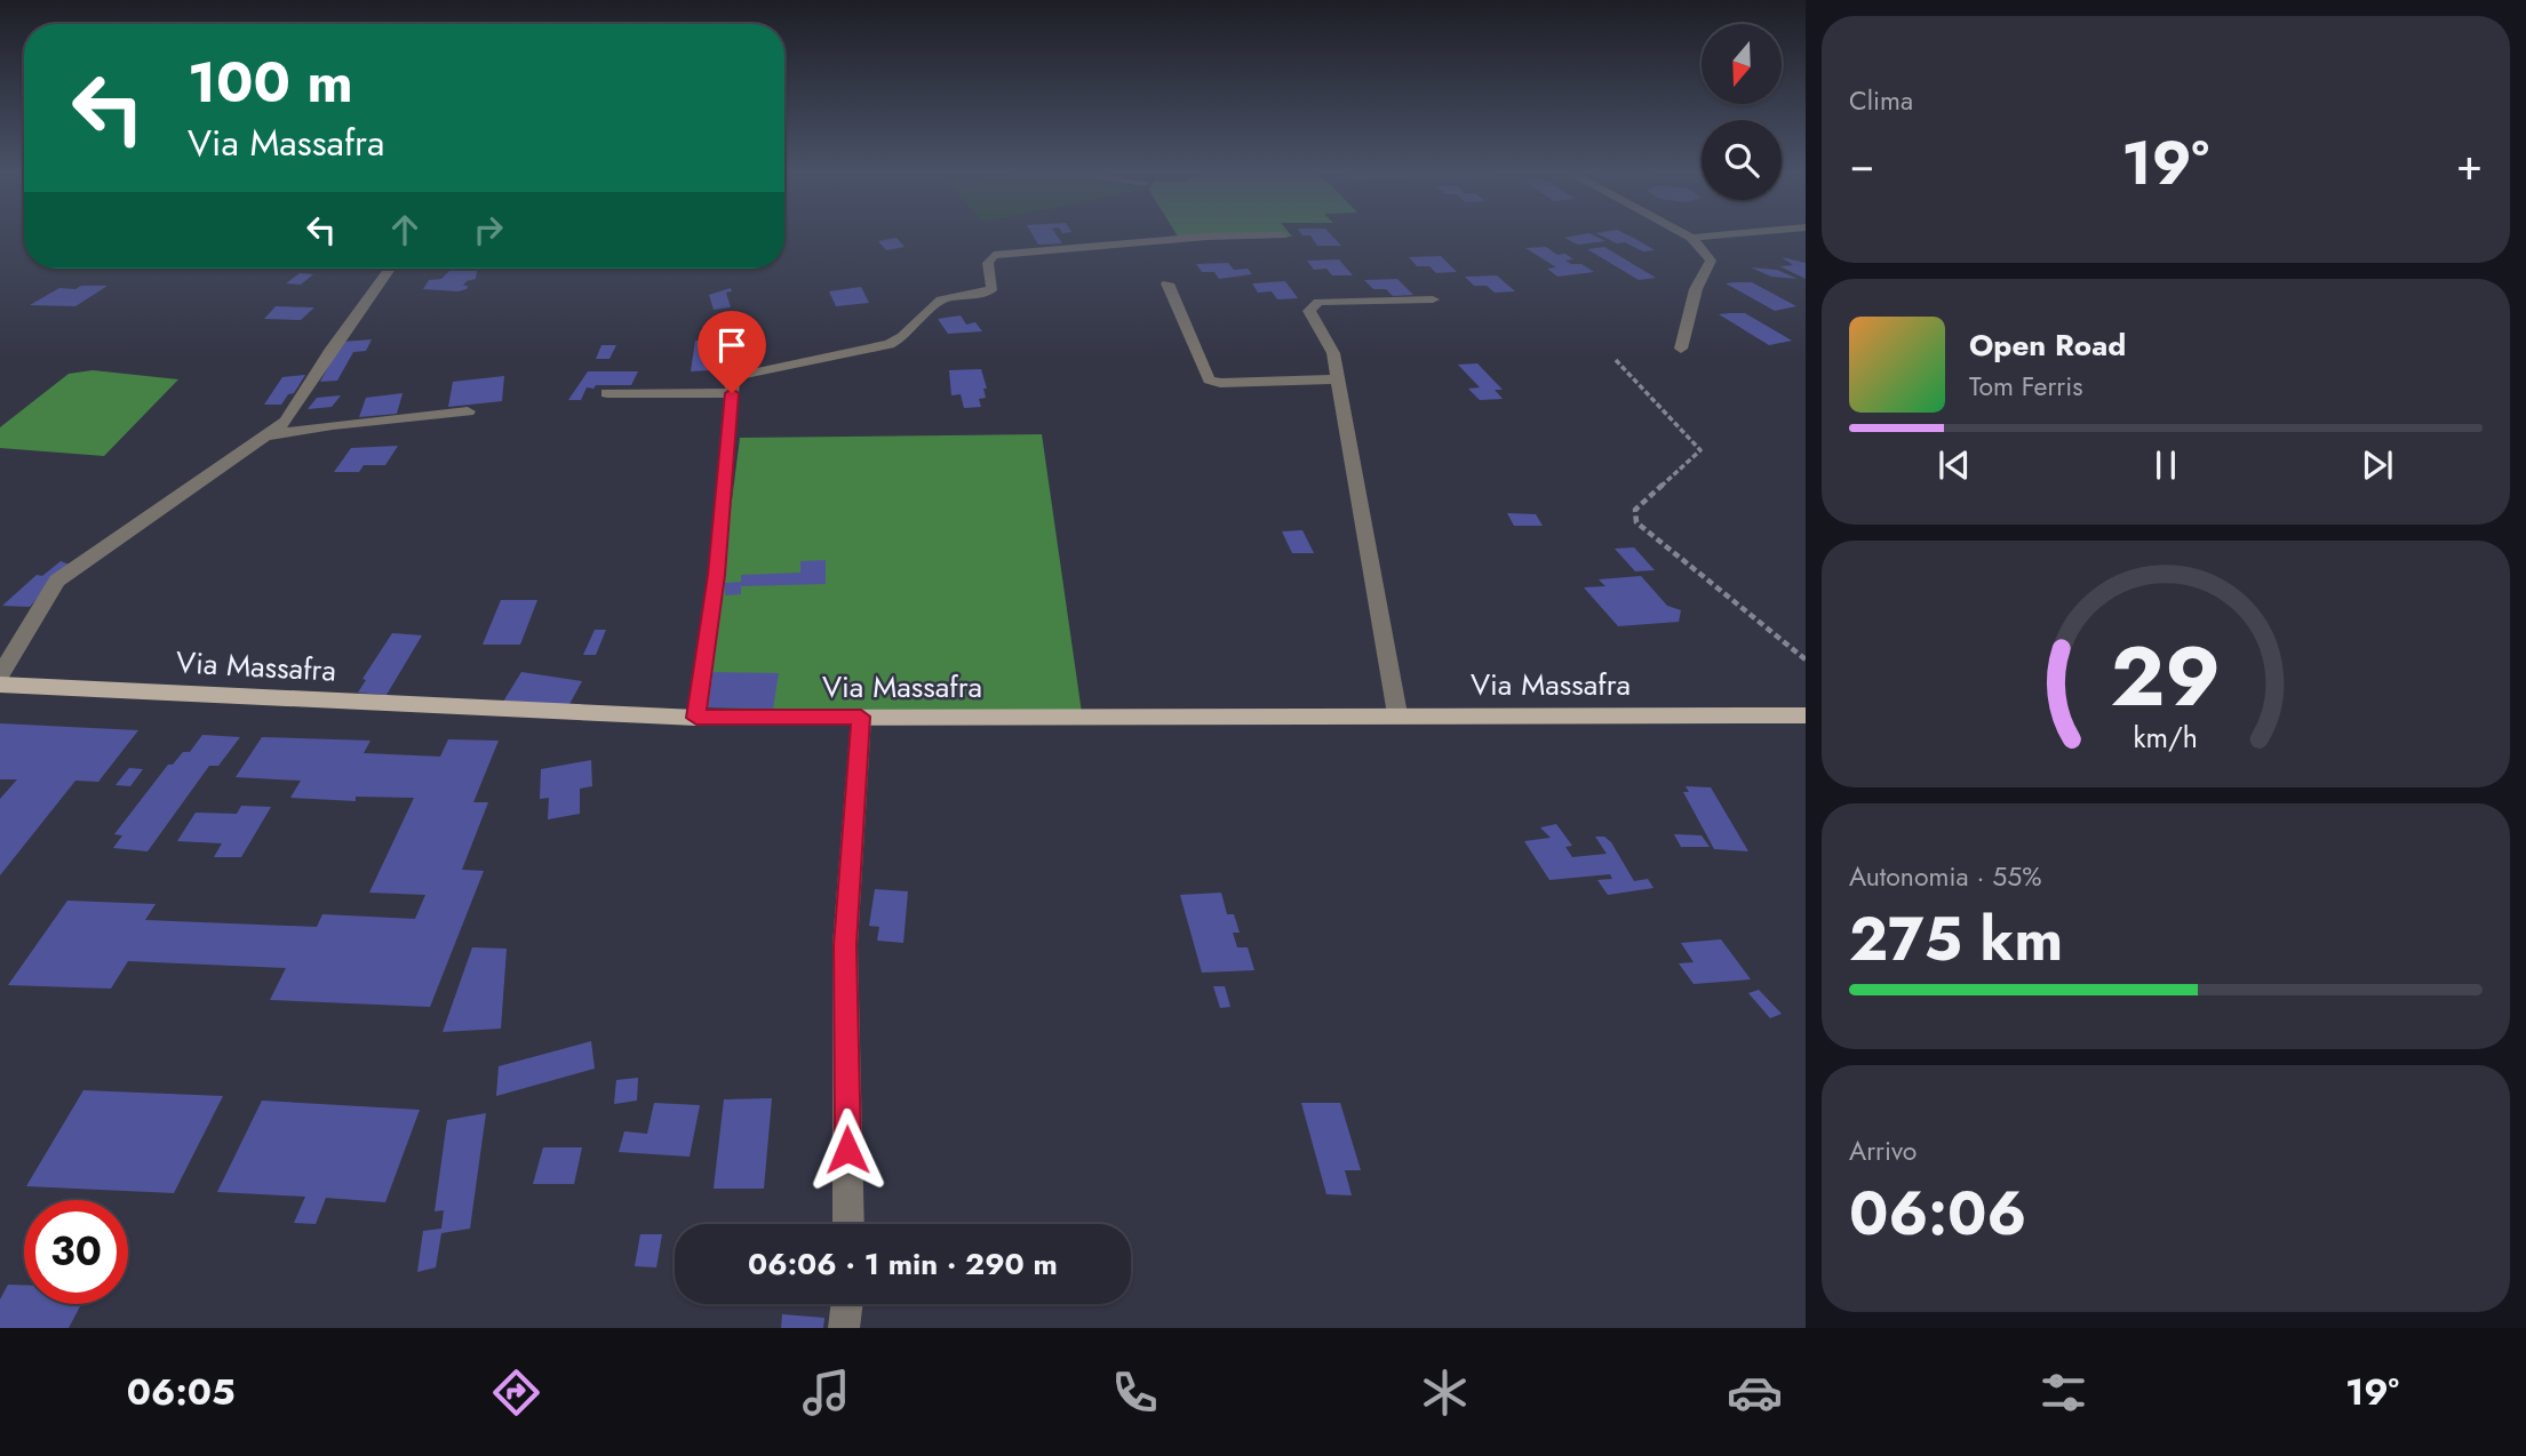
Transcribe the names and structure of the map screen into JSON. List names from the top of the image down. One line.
{"streets":{"main road":["Via Massafra"]},"north":"bottom","page":{"tile":["Clima",["Autonomia · 55%","275 km"],["Arrivo","06:06"]],"turn":["100 m","Via Massafra"],"heat":["−","19°","+"],"song":["Open Road","Tom Ferris"],"limit":"30","trip":"06:06 · 1 min · 290 m","tabs":["06:05","19°"],"gauge":["29","km/h"]}}
